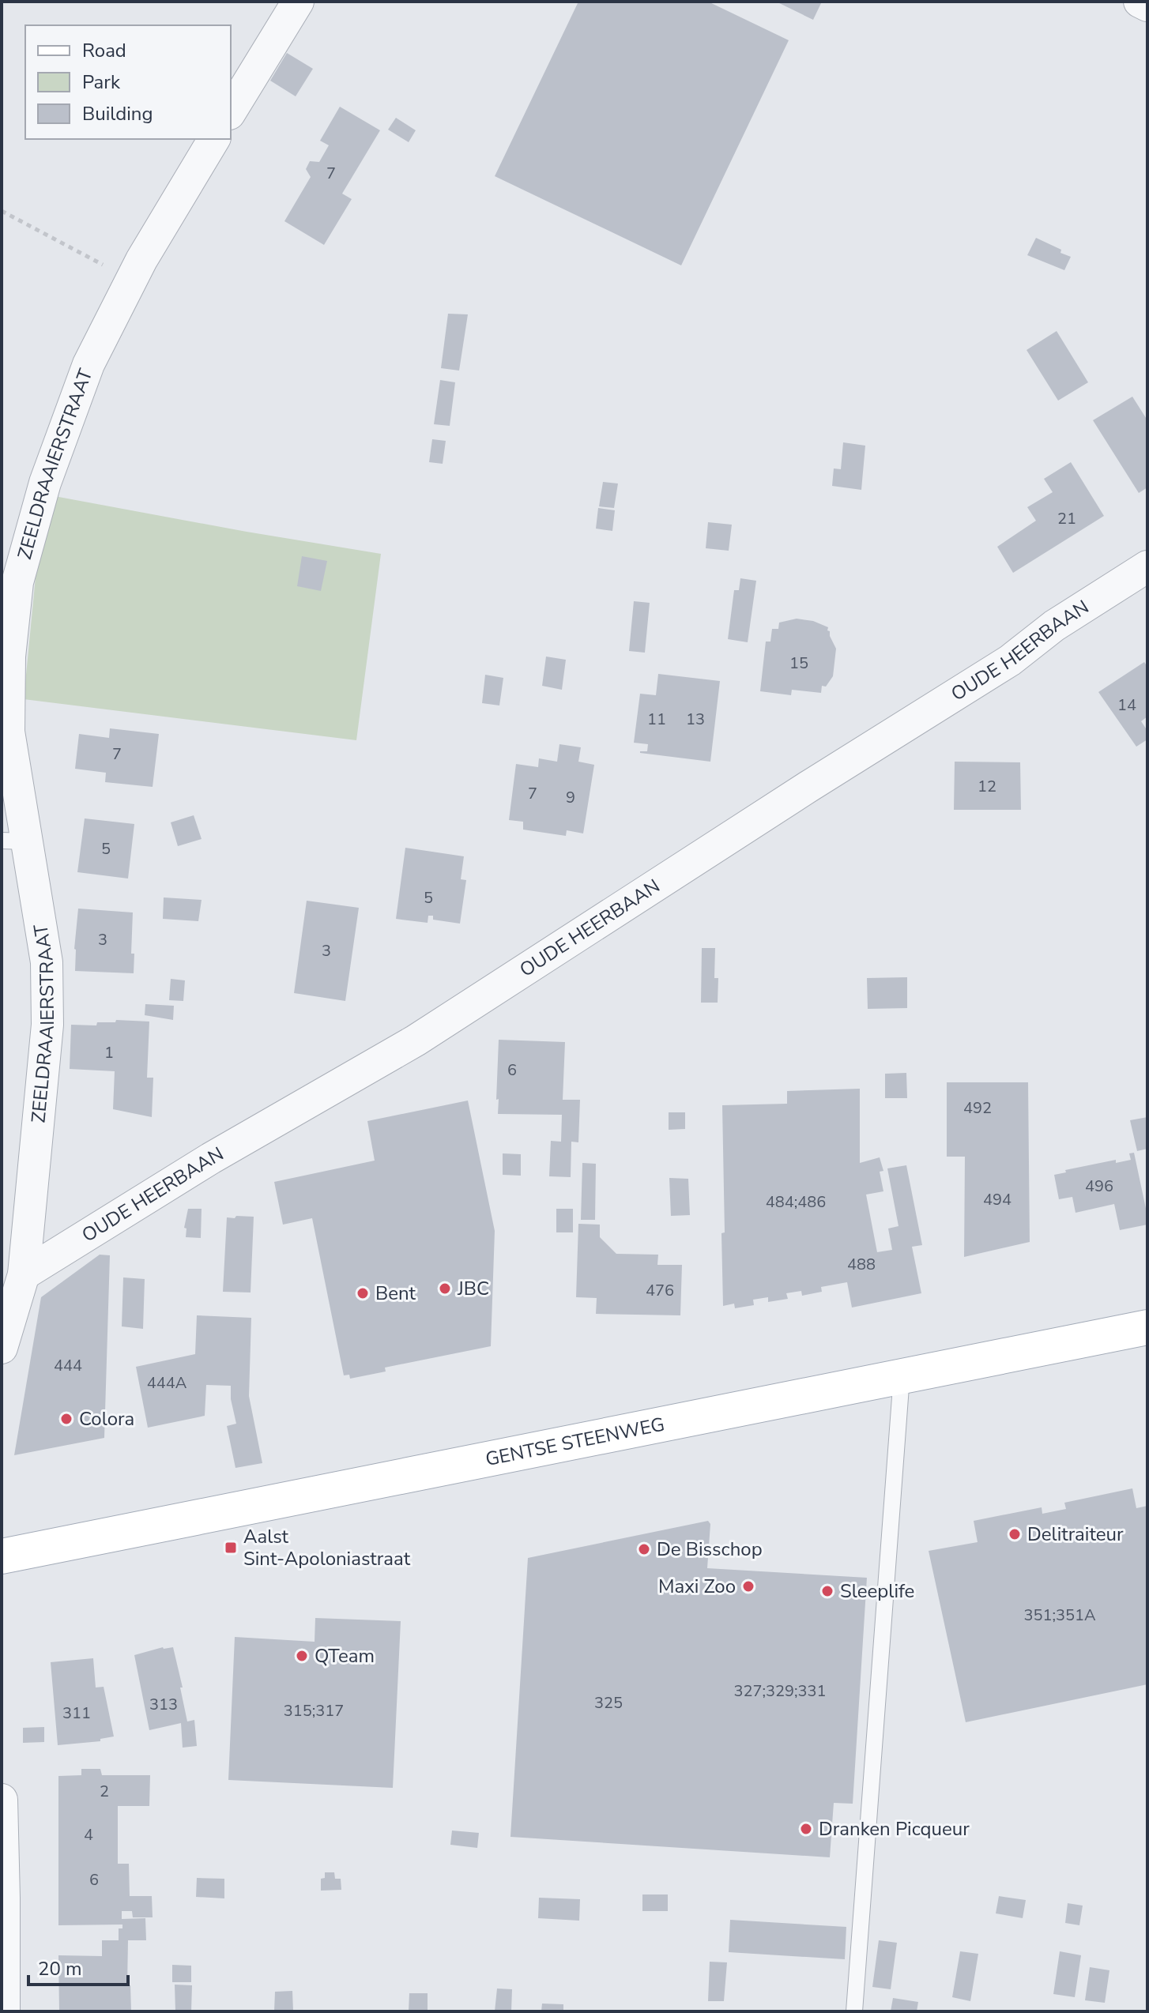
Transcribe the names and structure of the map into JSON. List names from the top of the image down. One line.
{"streets":{"main road":["GENTSE STEENWEG"],"street":["ZEELDRAAIERSTRAAT","OUDE HEERBAAN"]},"crossings":[["ZEELDRAAIERSTRAAT","OUDE HEERBAAN"]],"places":{"other":["JBC","Bent","Colora","Delitraiteur","De Bisschop","Maxi Zoo","Sleeplife","QTeam","Dranken Picqueur"],"transit":["Aalst Sint-Apoloniastraat"]},"house_numbers":["7","21","15","14","11","13","7","12","7","9","5","5","3","3","1","6","492","496","494","484;486","488","476","444","444A","351;351A","327;329;331","325","313","315;317","311","2","4","6"],"legend":["Road","Park","Building"],"scale_bar":"20 m"}
